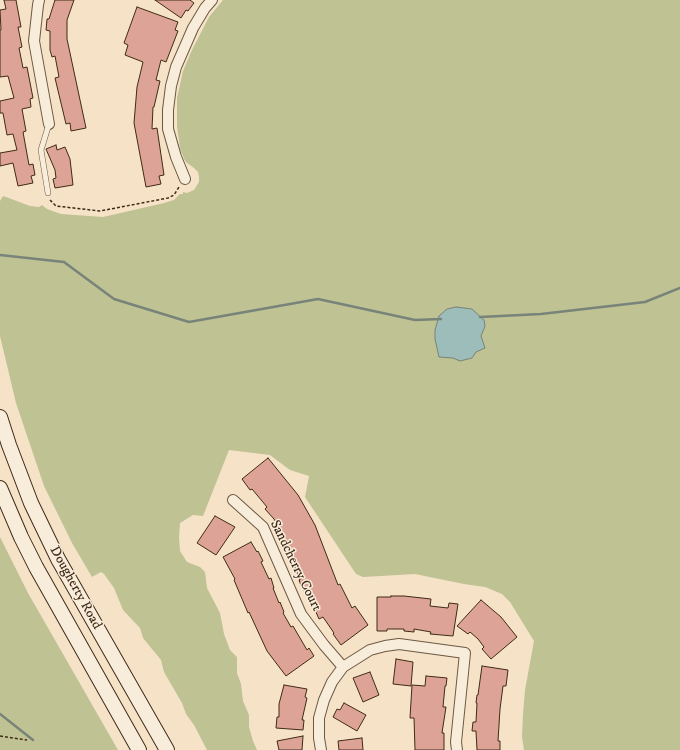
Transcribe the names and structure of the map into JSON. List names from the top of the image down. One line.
{"streets":{"main road":["Dougherty Road"],"street":["Sandcherry Court"]}}
